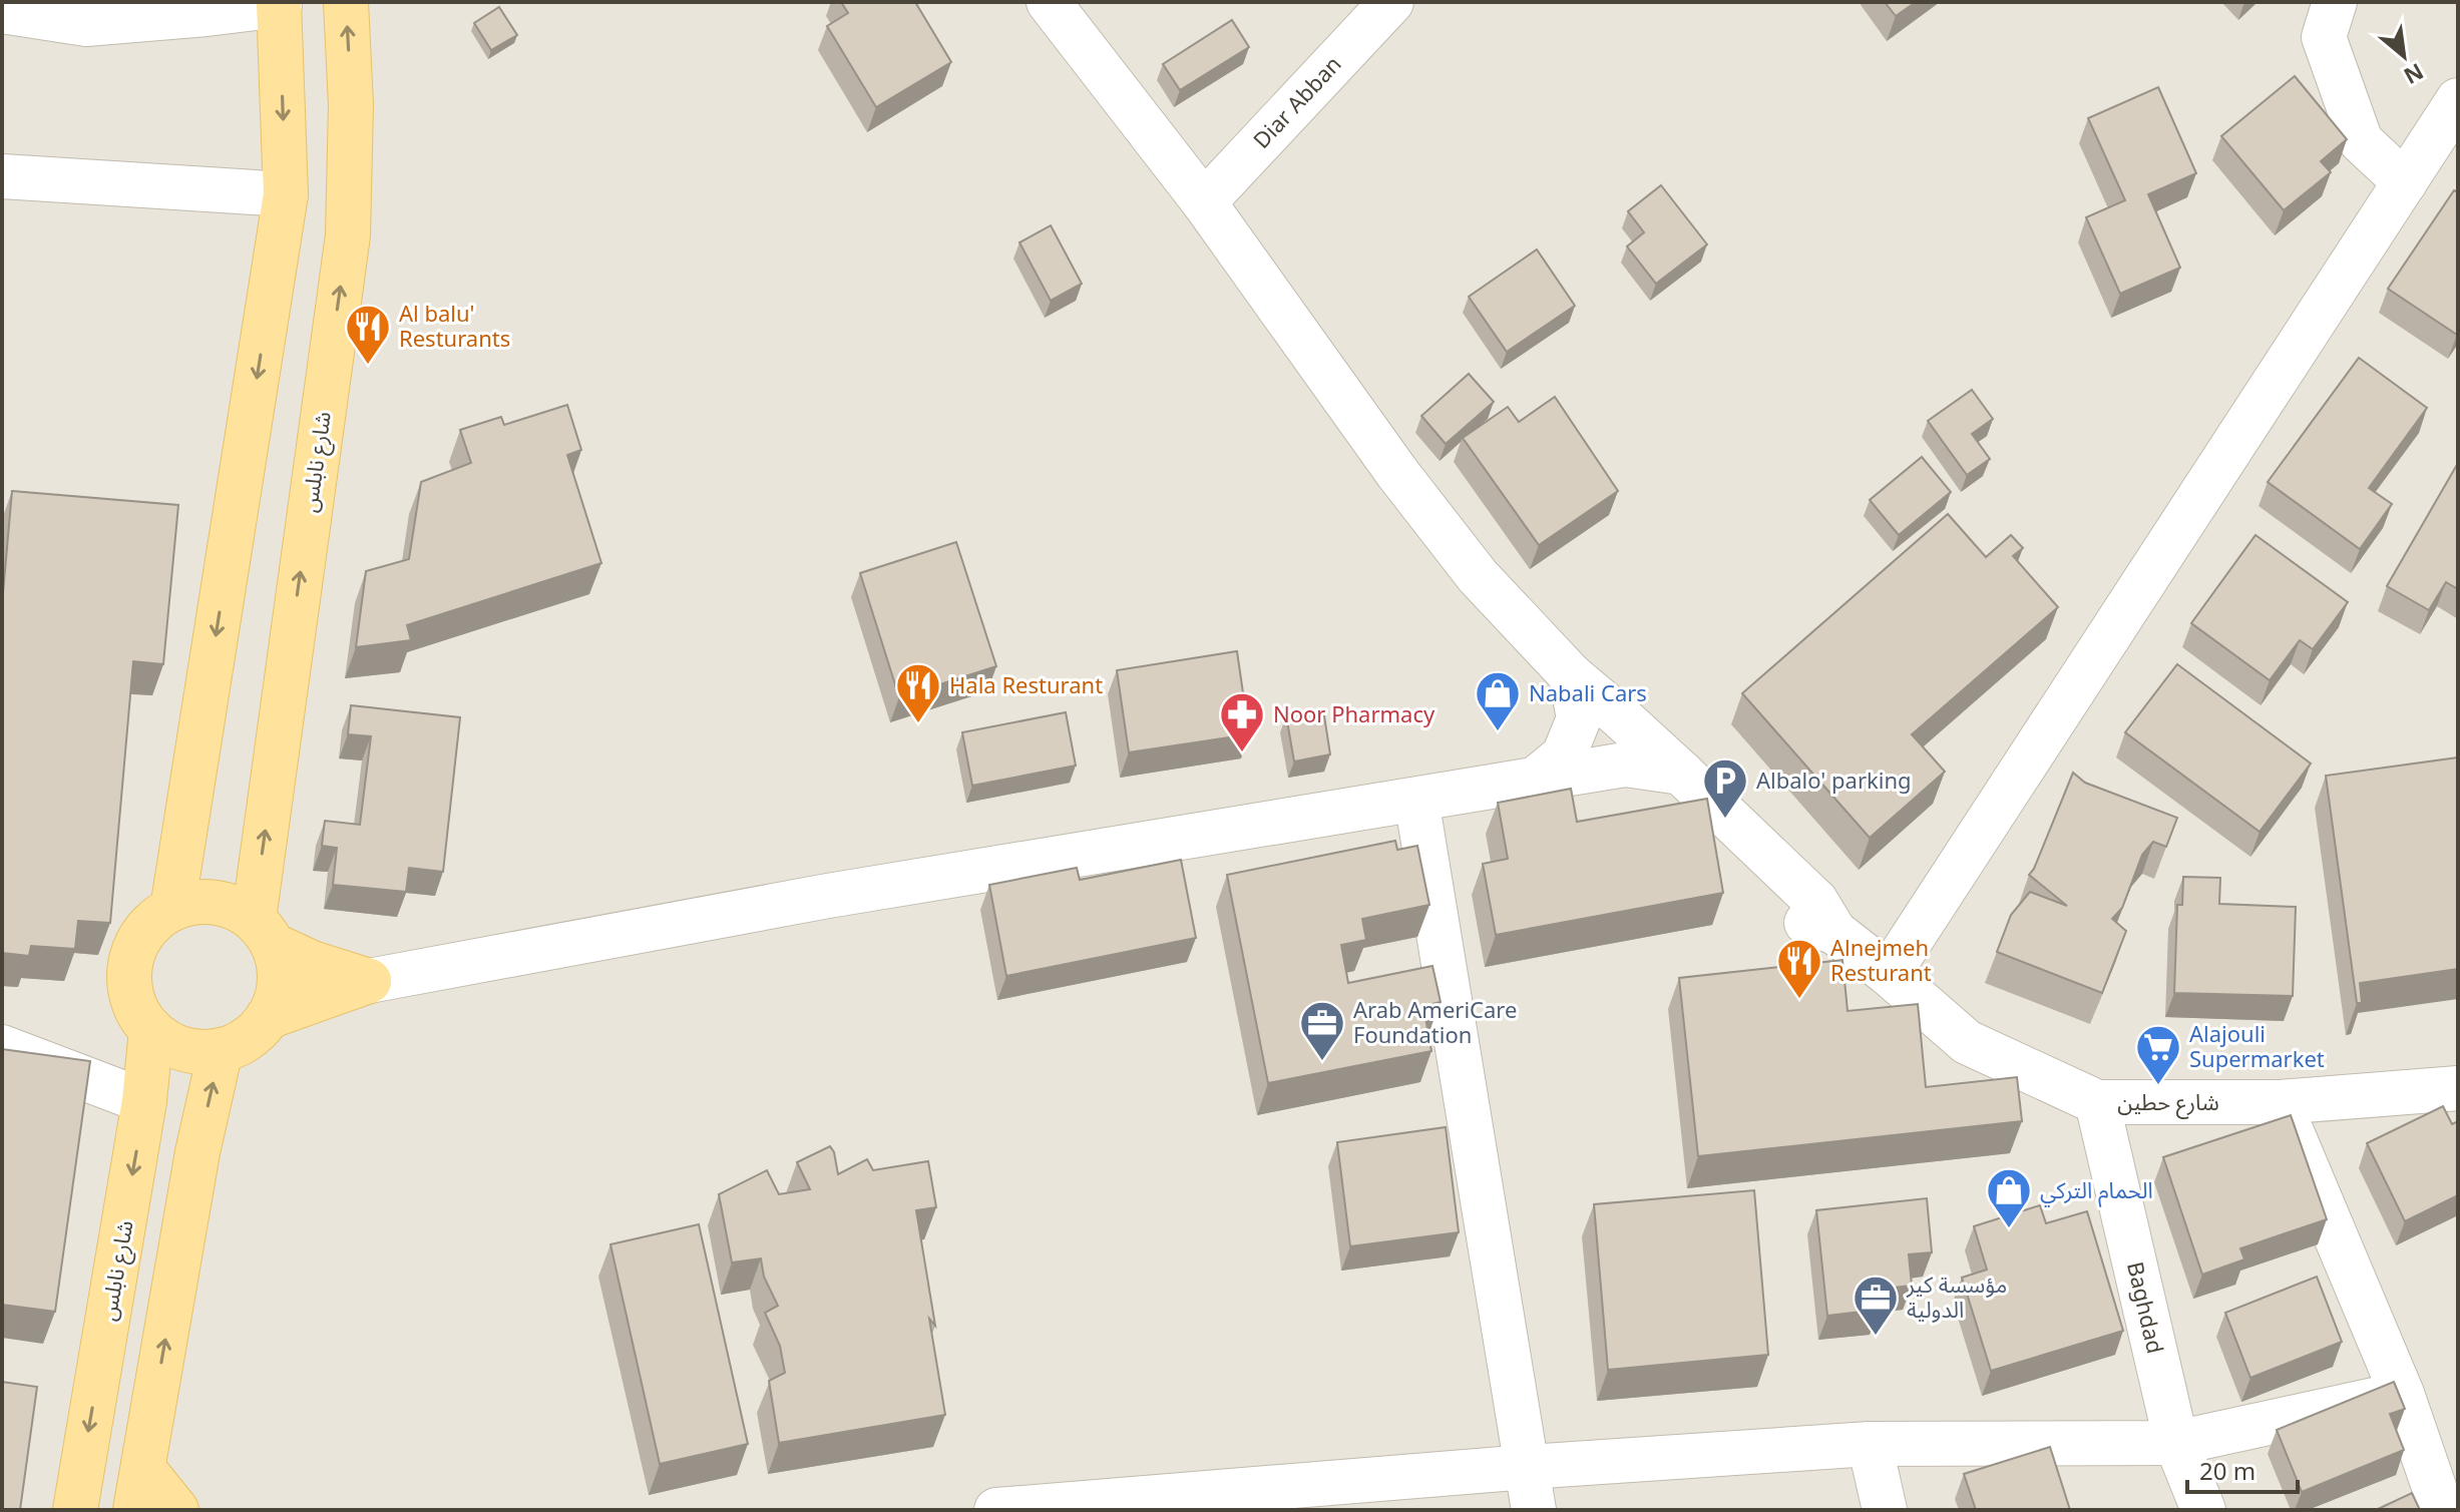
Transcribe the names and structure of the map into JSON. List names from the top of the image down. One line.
{"streets":{"main road":["شارع نابلس"],"street":["Diar Abban","شارع حطين","Baghdad"]},"crossings":[["شارع حطين","Baghdad"]],"places":{"restaurant":["Al balu' Resturants","Hala Resturant","Alnejmeh Resturant"],"shop":["Nabali Cars","الحمام التركي"],"pharmacy":["Noor Pharmacy"],"parking":["Albalo' parking"],"office":["Arab AmeriCare Foundation","مؤسسة كير الدولية"],"supermarket":["Alajouli Supermarket"]},"scale_bar":"20 m","north":"bottom right"}
